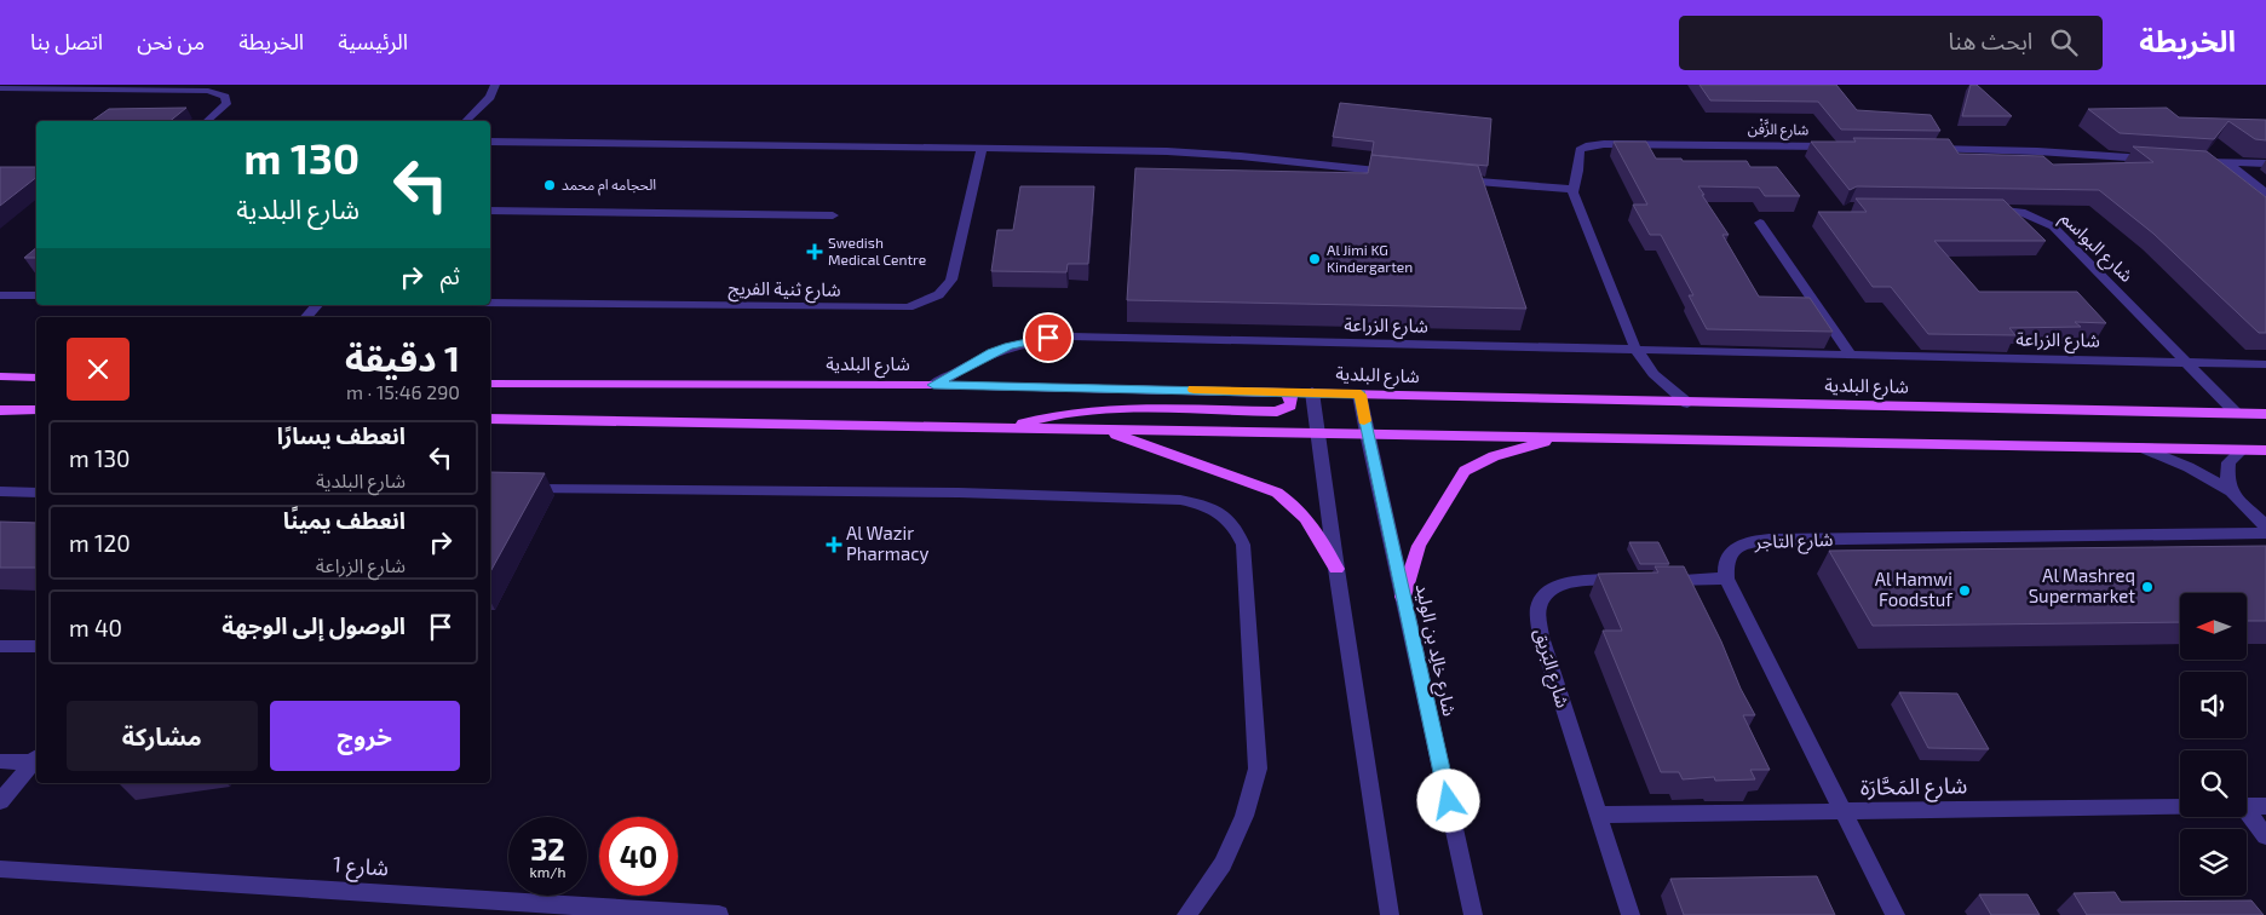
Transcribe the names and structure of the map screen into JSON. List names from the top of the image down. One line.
{"streets":{"main road":["شارع البلدية"],"street":["شارع الزَّفْن","شارع البواسم","شارع ثنية الفريج","شارع الزراعة","شارع التاجر","شارع خالِد بن الوليد","شارع البَريق","شارع المَحَّارَة","شارع 1"]},"crossings":[["شارع البواسم","شارع الزراعة"],["شارع البواسم","شارع البلدية"],["شارع الزراعة","شارع البلدية"],["شارع البلدية","شارع خالِد بن الوليد"],["شارع البَريق","شارع المَحَّارَة"]],"places":{"other":["الحجامه ام محمد","Al Jimi KG Kindergarten","Al Mashreq Supermarket","Al Hamwi Foodstuf"],"health":["Swedish Medical Centre","Al Wazir Pharmacy"]},"north":"left","page":{"header":"الخريطة","search":"ابحث هنا","nav":["الرئيسية","الخريطة","من نحن","اتصل بنا"],"turn":["130 m","شارع البلدية"],"then":"ثم","heading":["1 دقيقة","290 m · 15:46"],"list":[{"name":"انعطف يسارًا","note":"شارع البلدية","value":"130 m"},{"name":"انعطف يمينًا","note":"شارع الزراعة","value":"120 m"},{"name":"الوصول إلى الوجهة","value":"40 m"}],"buttons":["خروج","مشاركة"],"speed":"32 km/h","limit":"40"}}
